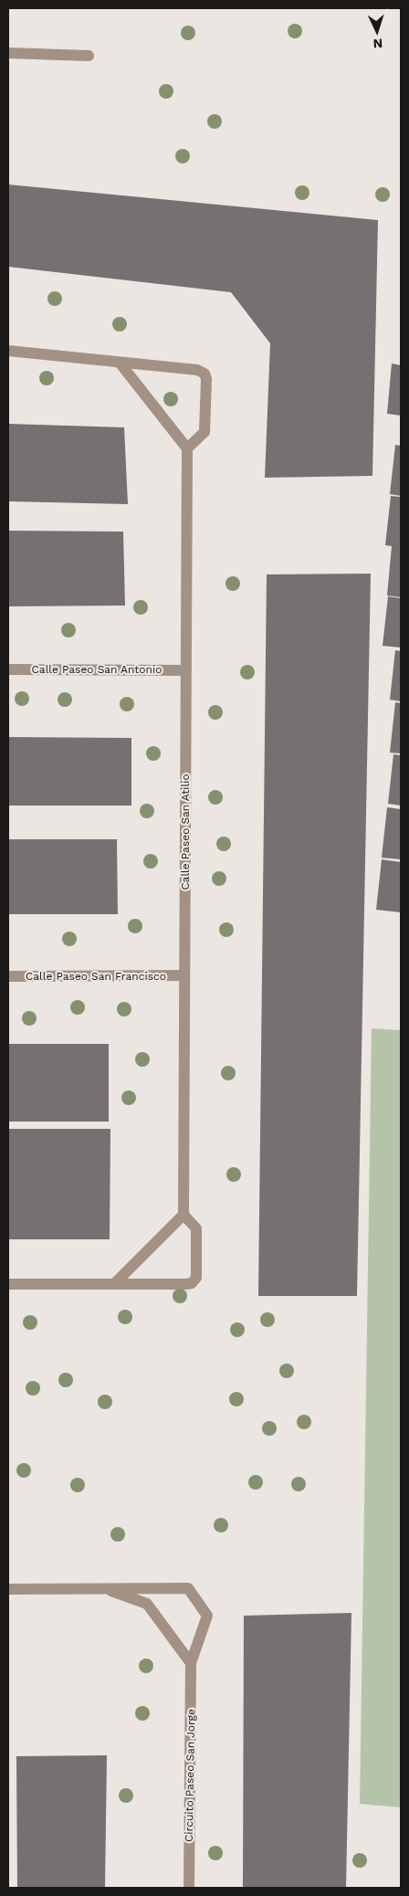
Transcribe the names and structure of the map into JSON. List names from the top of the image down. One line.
{"streets":{"street":["Calle Paseo San Antonio","Calle Paseo San Atilio","Calle Paseo San Francisco","Circuito Paseo San Jorge"]},"crossings":[["Calle Paseo San Antonio","Calle Paseo San Atilio"],["Calle Paseo San Atilio","Calle Paseo San Francisco"]],"north":"bottom"}
